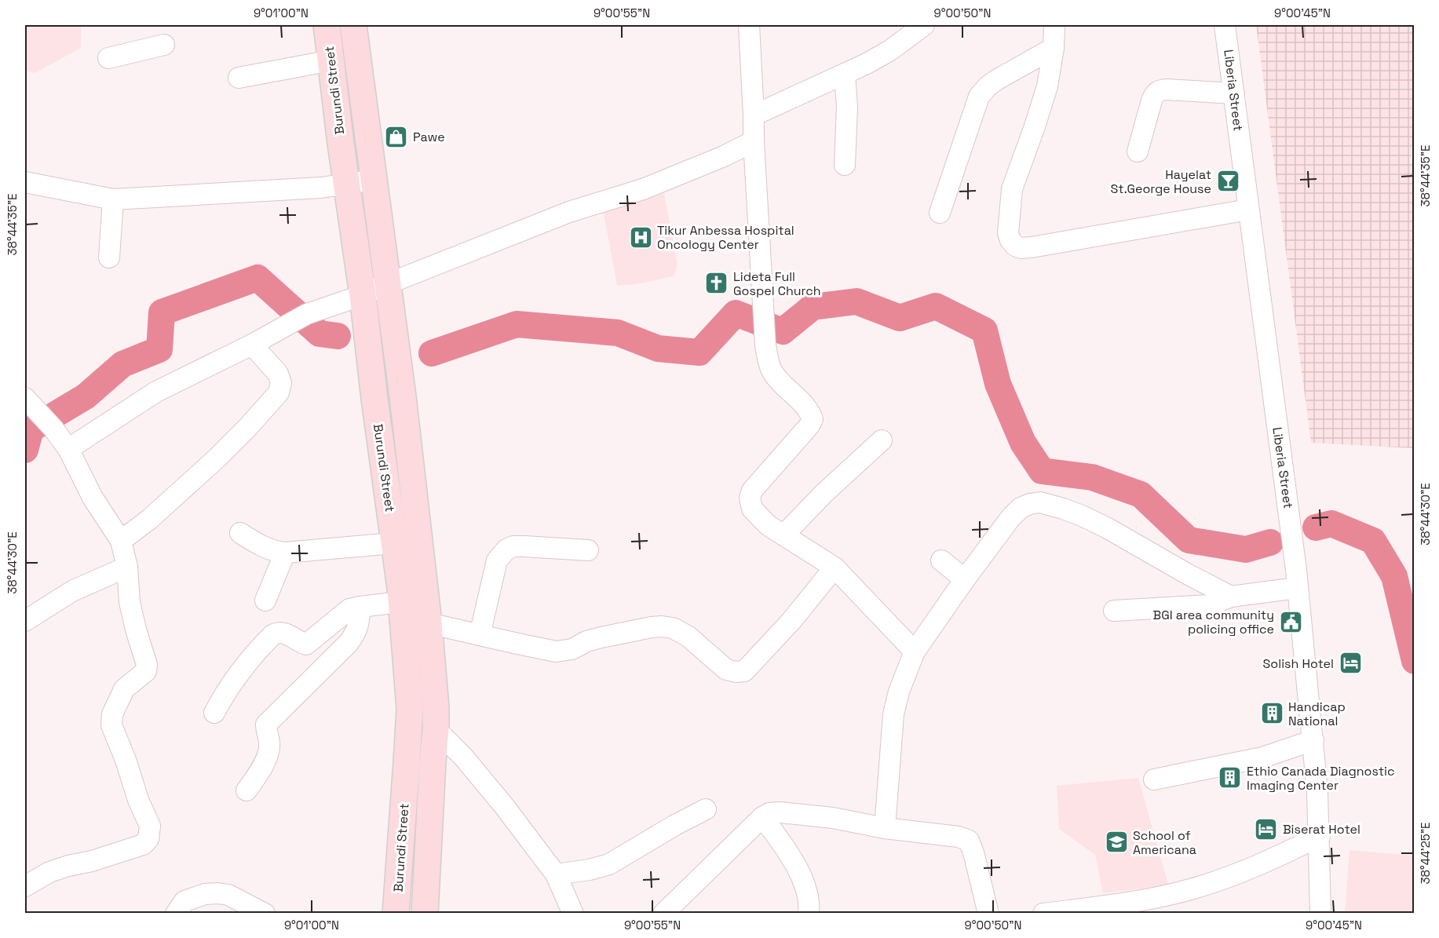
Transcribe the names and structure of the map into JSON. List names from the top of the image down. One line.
{"streets":{"main road":["Burundi Street"],"street":["Liberia Street"]},"places":{"shop":["Pawe"],"bar":["Hayelat St.George House"],"hospital":["Tikur Anbessa Hospital Oncology Center"],"church":["Lideta Full Gospel Church"],"public building":["BGI area community policing office"],"hotel":["Solish Hotel","Biserat Hotel"],"building":["Handicap National","Ethio Canada Diagnostic Imaging Center"],"school or university":["School of Americana"]},"coordinates":["9°01'00\"N","9°00'55\"N","9°00'50\"N","9°00'45\"N","38°44'35\"E","38°44'30\"E","38°44'25\"E"]}
